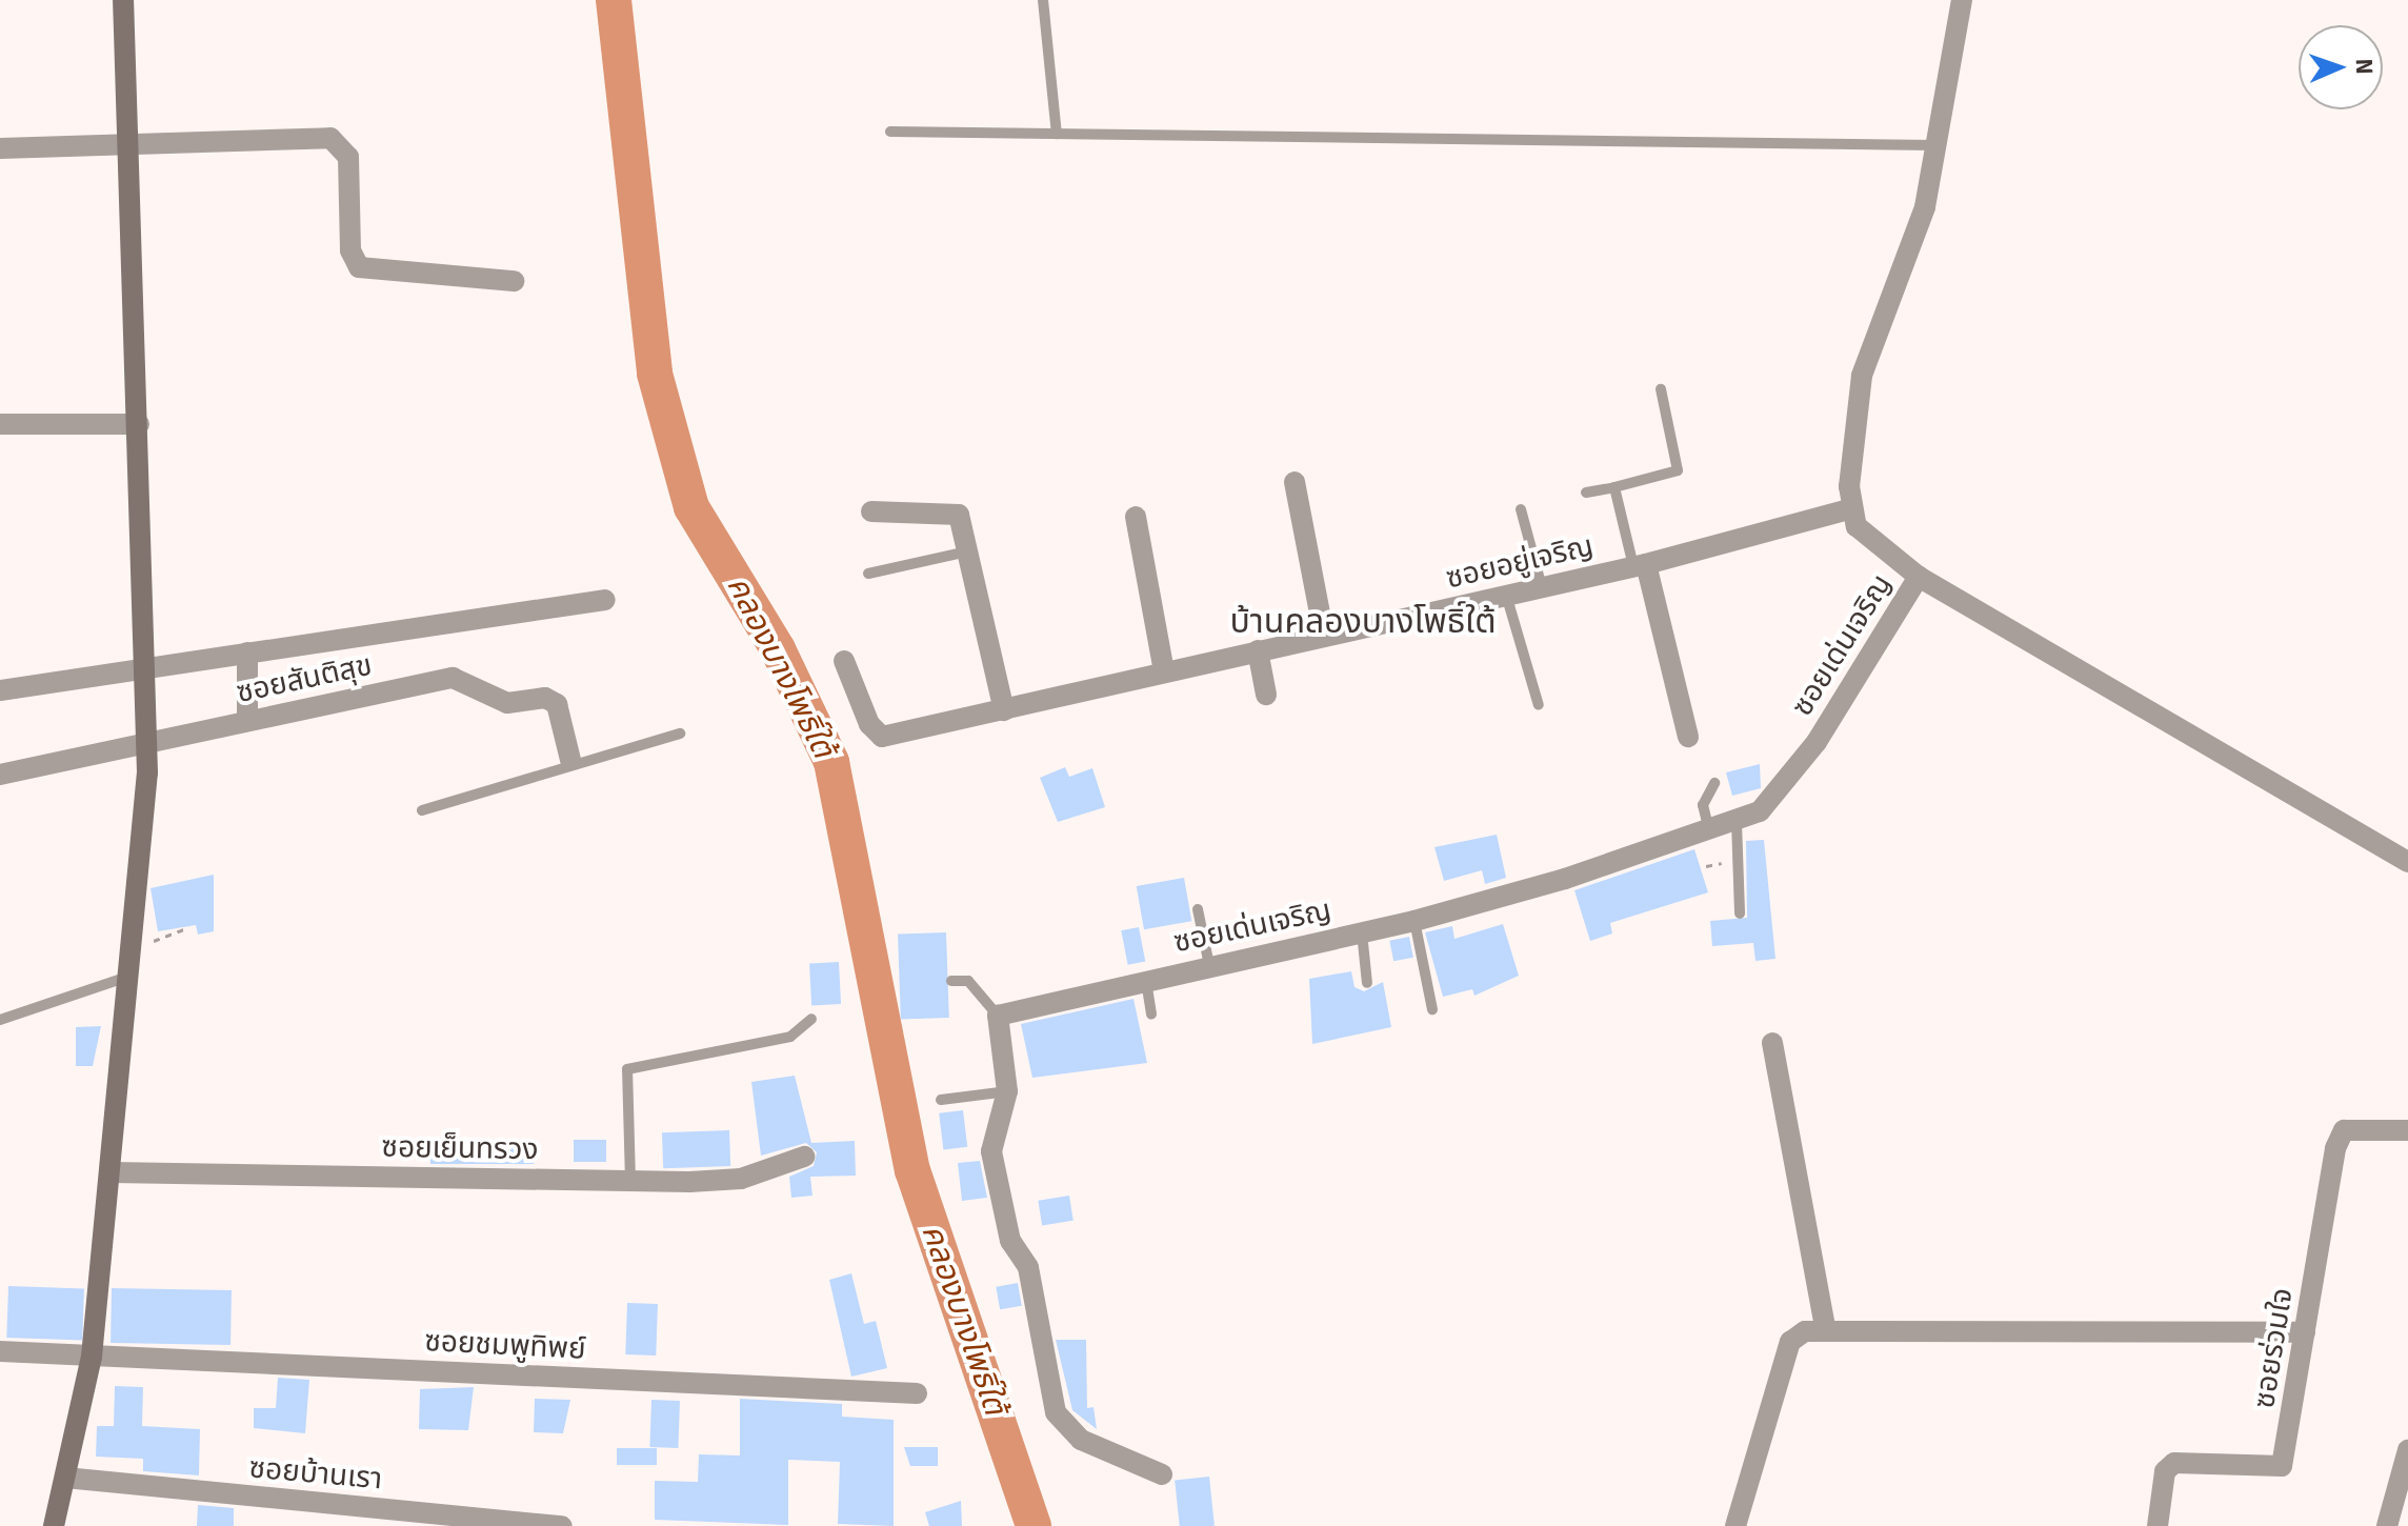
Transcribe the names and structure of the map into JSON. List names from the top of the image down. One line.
{"streets":{"street":["ซอยอยู่เจริญ","ซอยเด่นเจริญ","ซอยสันติสุข","ซอยเย็นทรวง","ซอยชมพูทิพย์","ซอยร่วมใจ","ซอยบ้านเรา"]},"districts":["บ้านคลองบางโพธิ์ใต้"],"water":["คลองบางโพธิ์ใต้"],"north":"right"}
